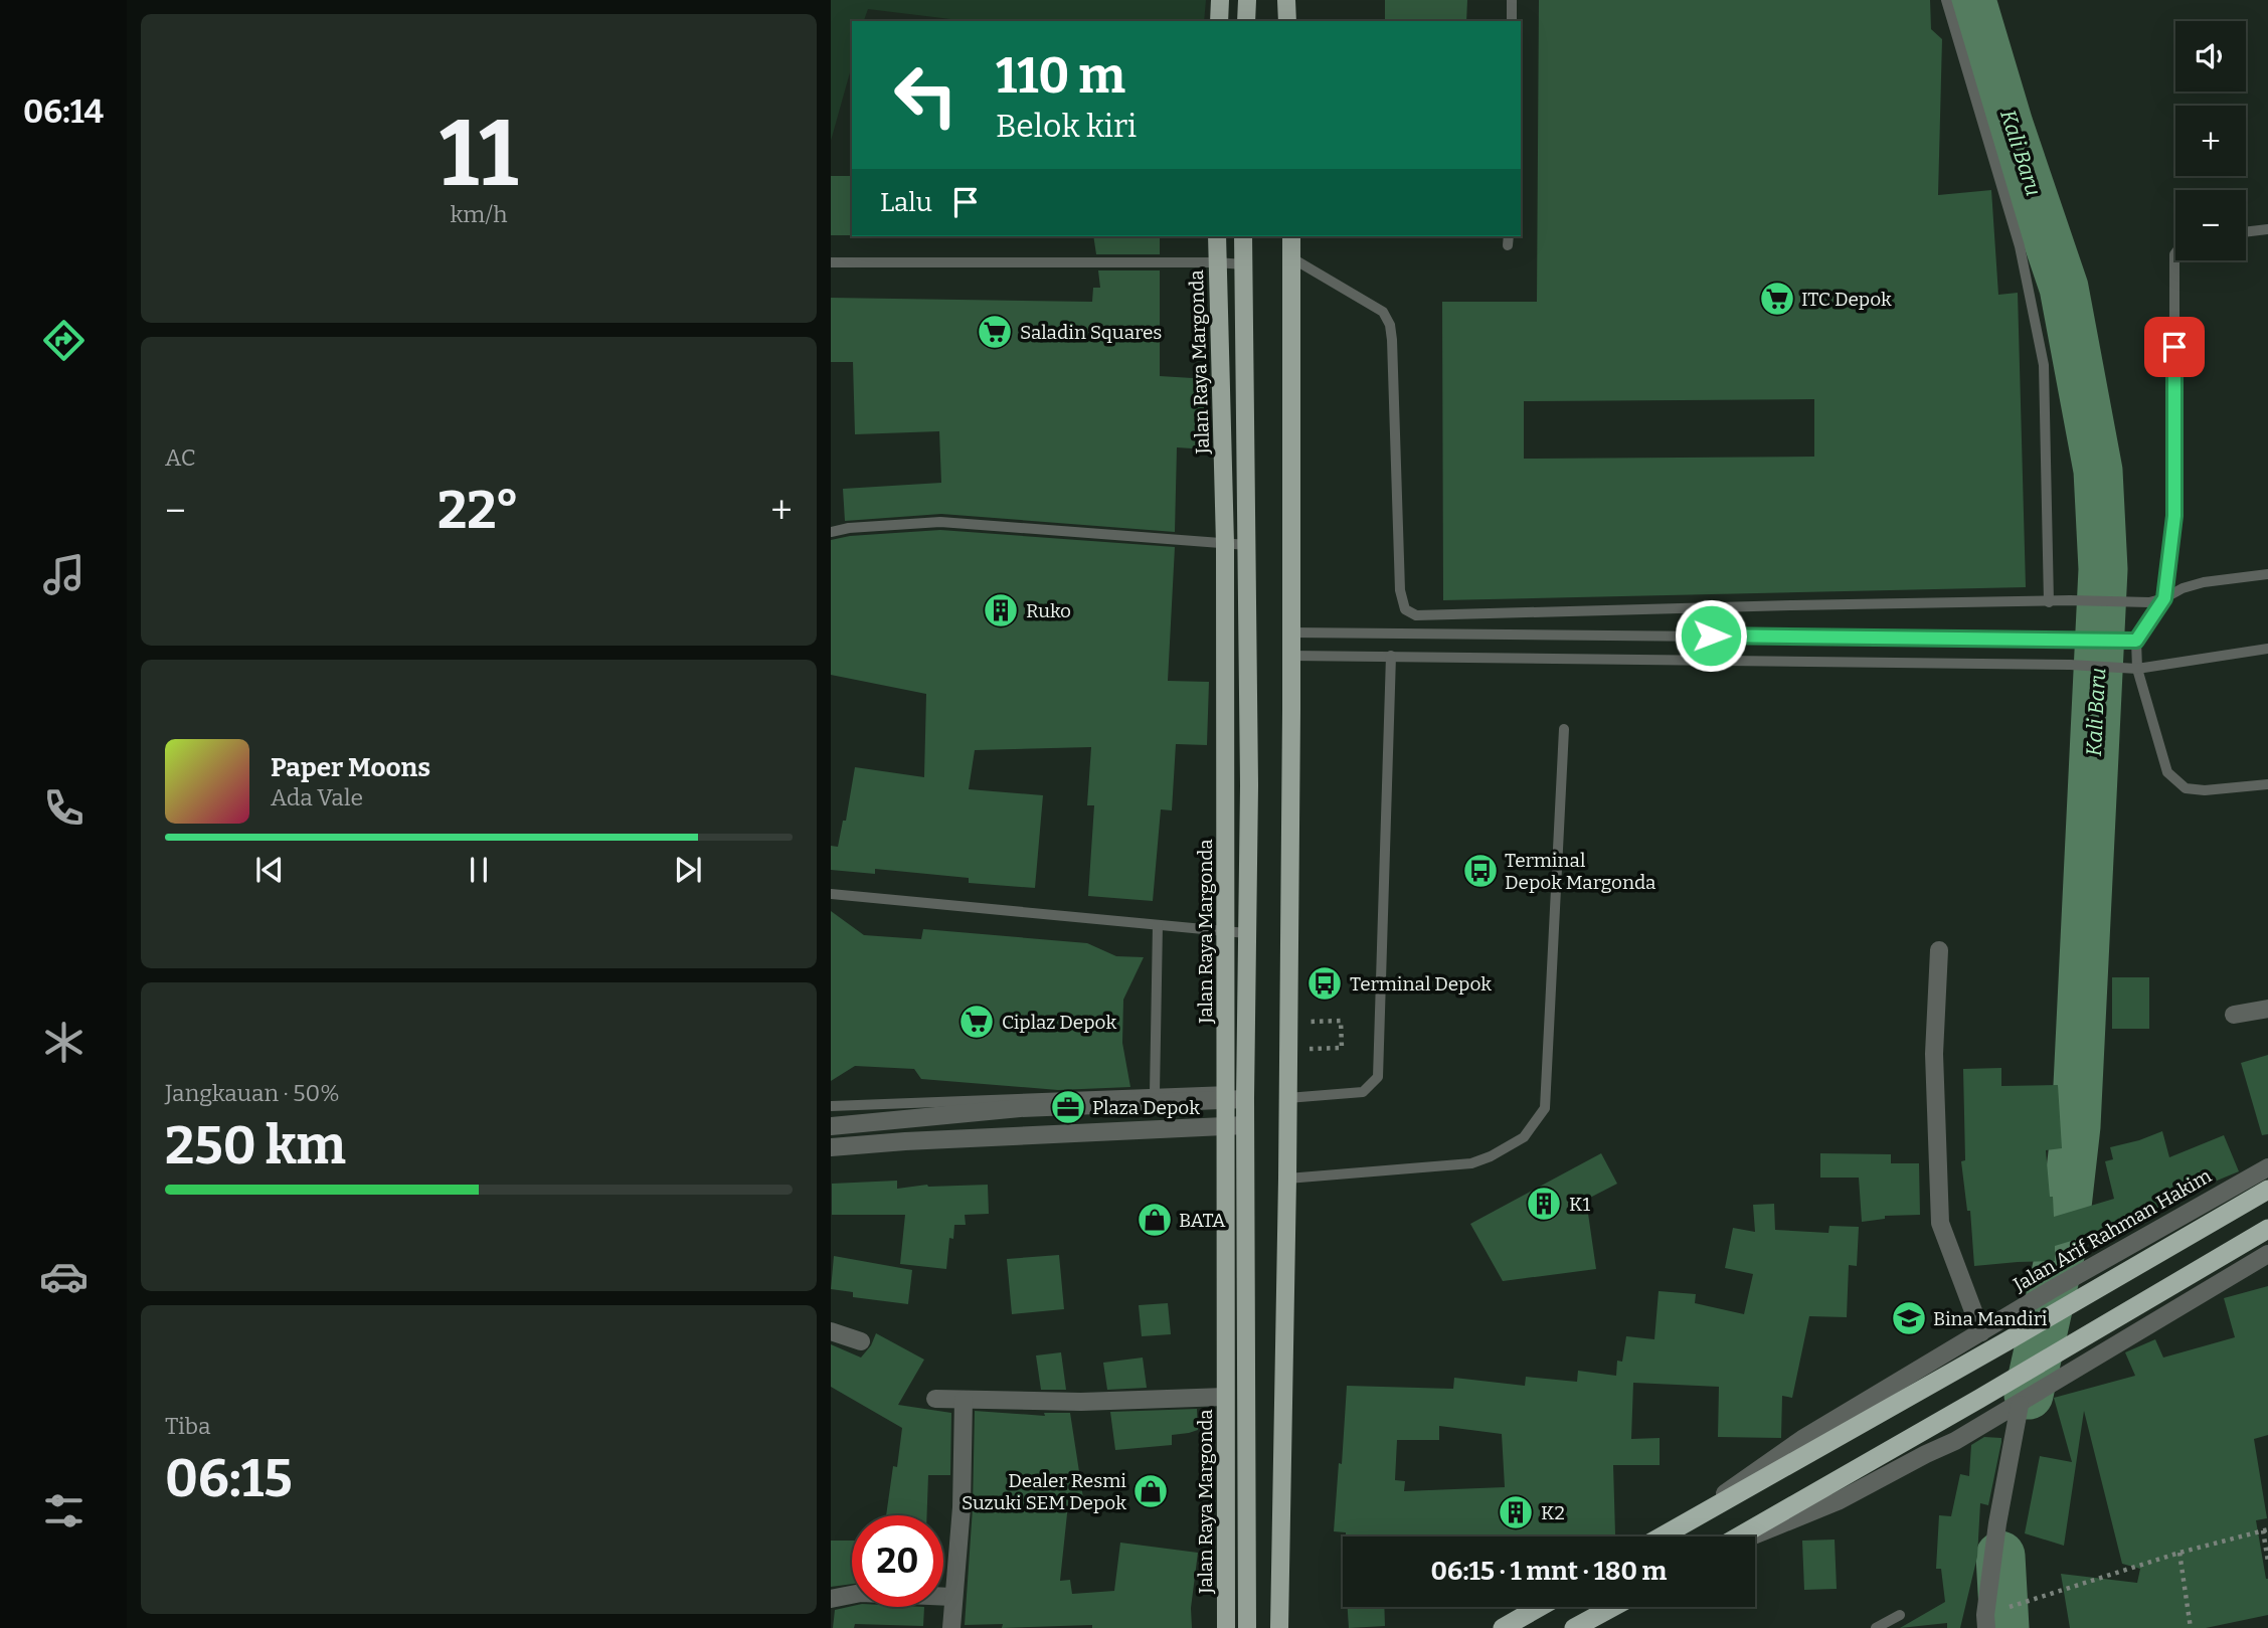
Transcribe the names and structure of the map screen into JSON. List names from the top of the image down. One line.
{"streets":{"highway":["Jalan Arif Rahman Hakim"],"main road":["Jalan Raya Margonda"]},"water":["Kali Baru"],"places":{"supermarket":["ITC Depok","Saladin Squares","Ciplaz Depok"],"building":["Ruko","K1","K2"],"bus stop":["Terminal Depok Margonda","Terminal Depok"],"office":["Plaza Depok"],"shop":["BATA","Dealer Resmi Suzuki SEM Depok"],"school or university":["Bina Mandiri"]},"page":{"tabs":"06:14","tile":[["11","km/h"],"AC",["Jangkauan · 50%","250 km"],["Tiba","06:15"]],"map_buttons":["+","−"],"turn":["110 m","Belok kiri"],"then":"Lalu","heat":["−","22°","+"],"song":["Paper Moons","Ada Vale"],"limit":"20","trip":"06:15 · 1 mnt · 180 m"}}
